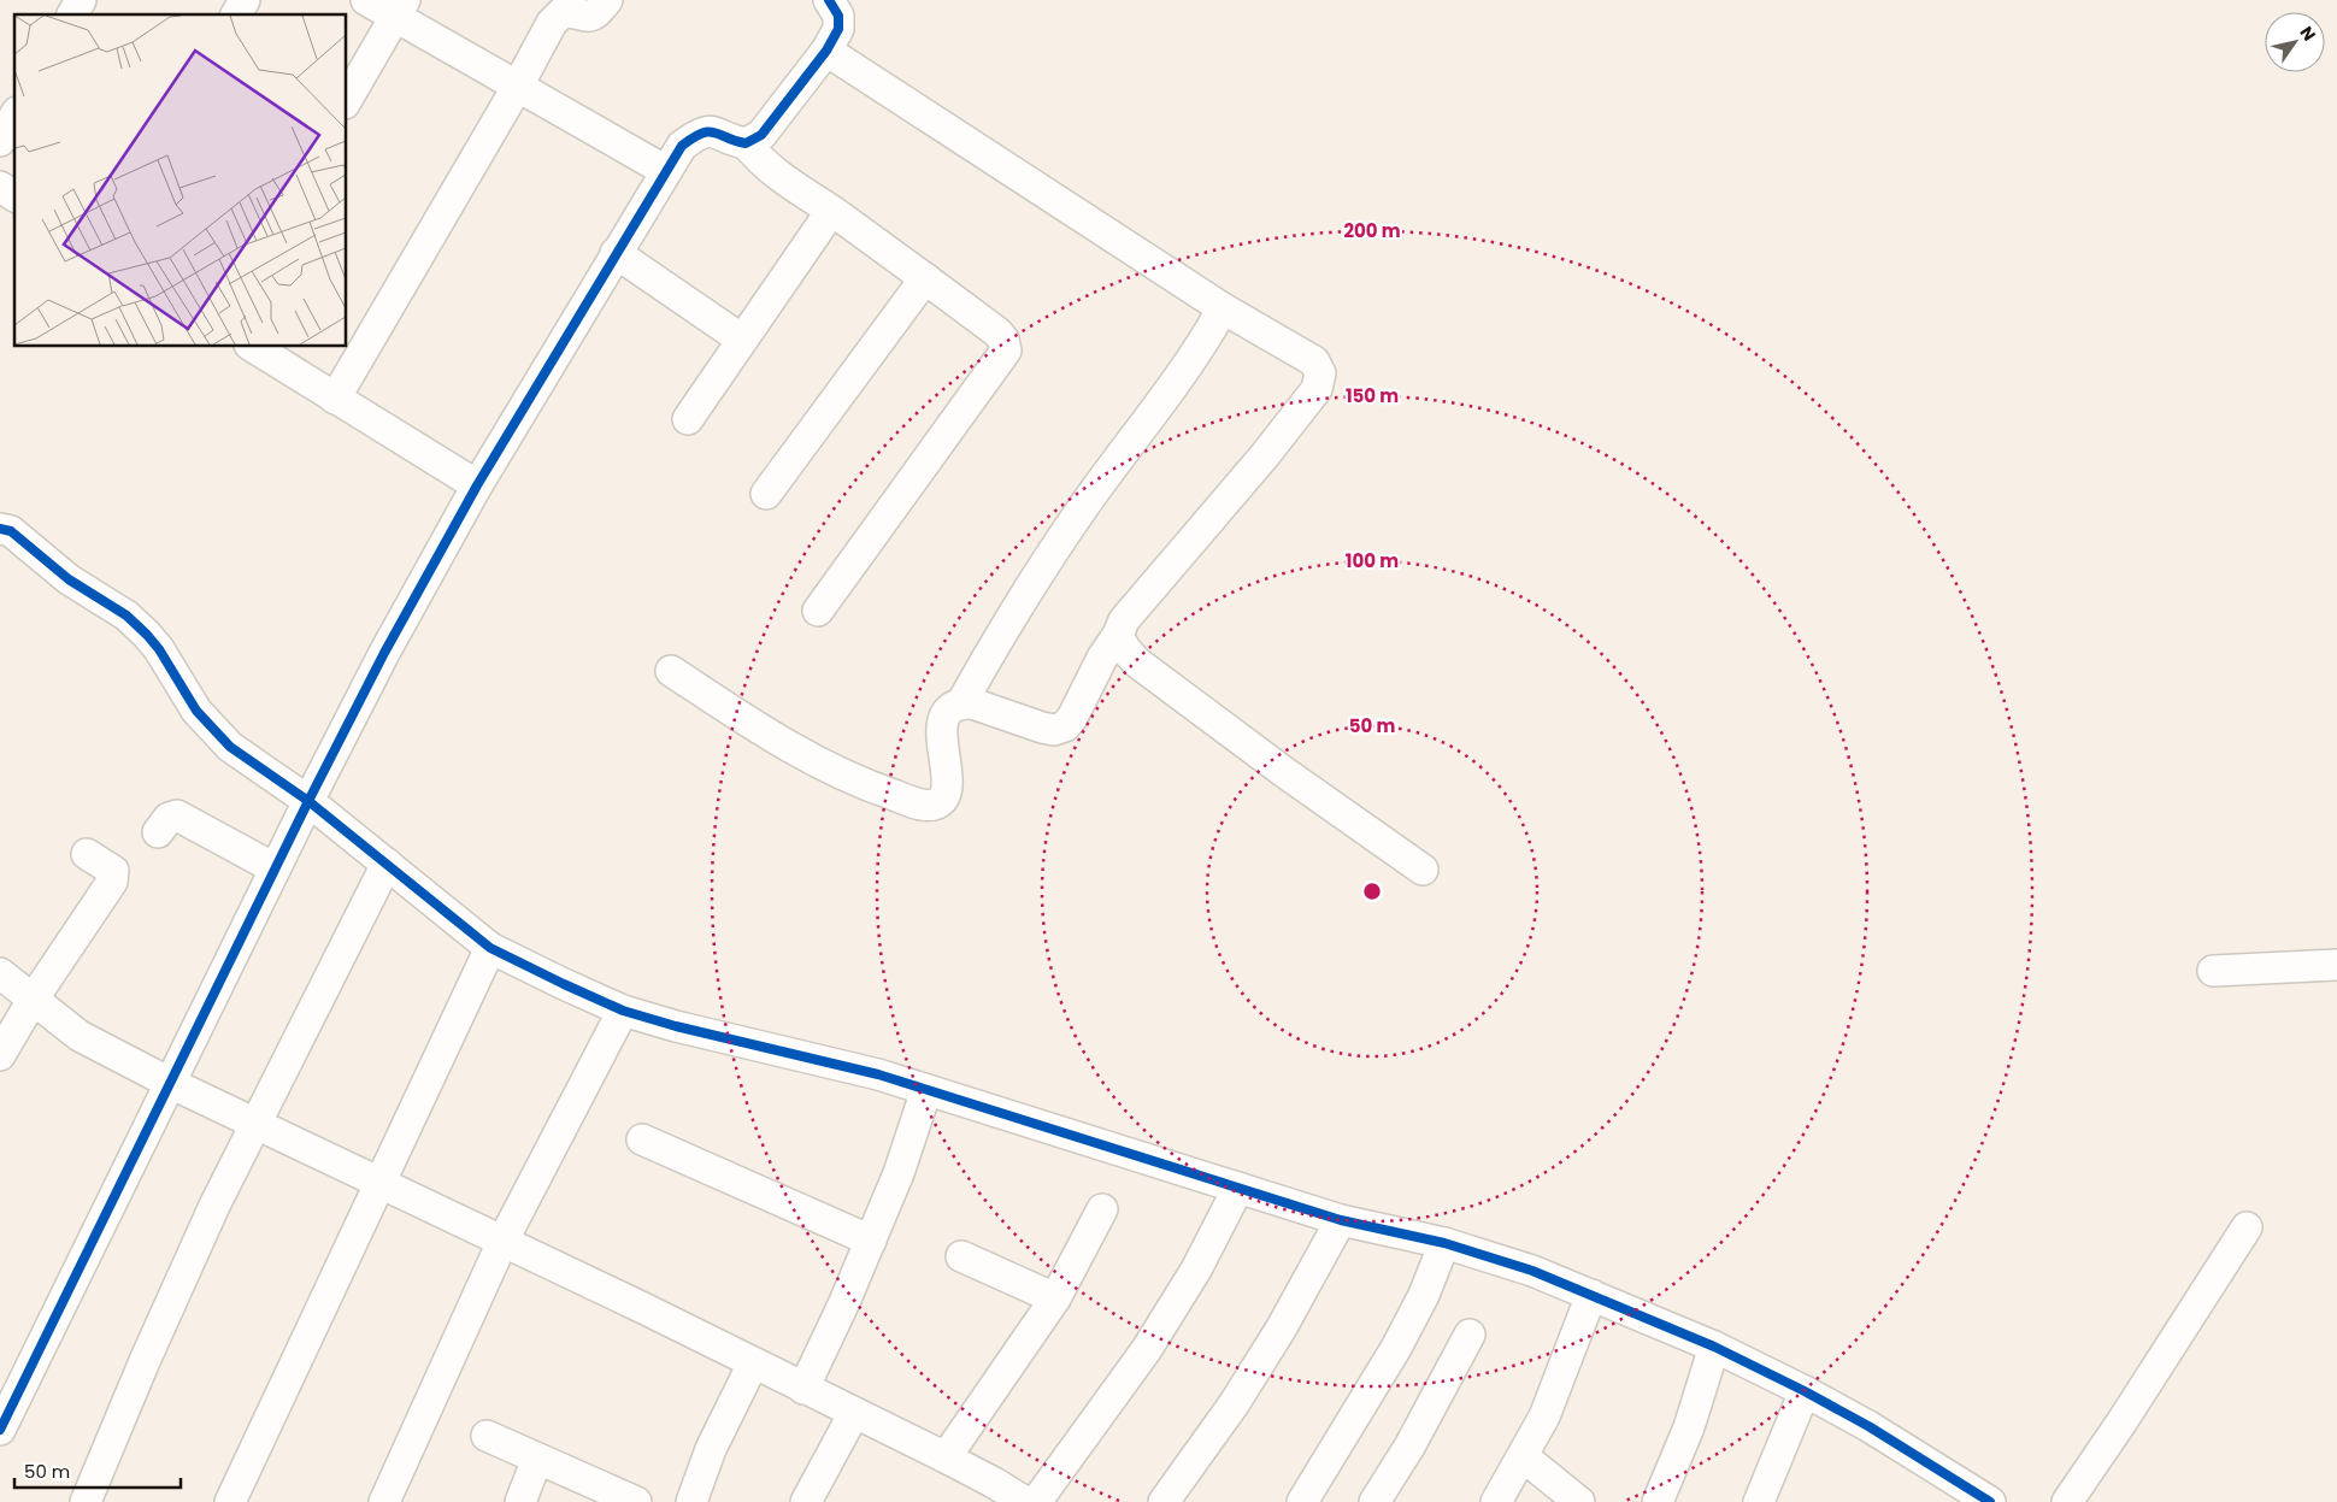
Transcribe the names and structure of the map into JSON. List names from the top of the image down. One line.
{"scale_bar":"50 m","north":"top right","rings":["200 m","150 m","100 m","50 m"]}
